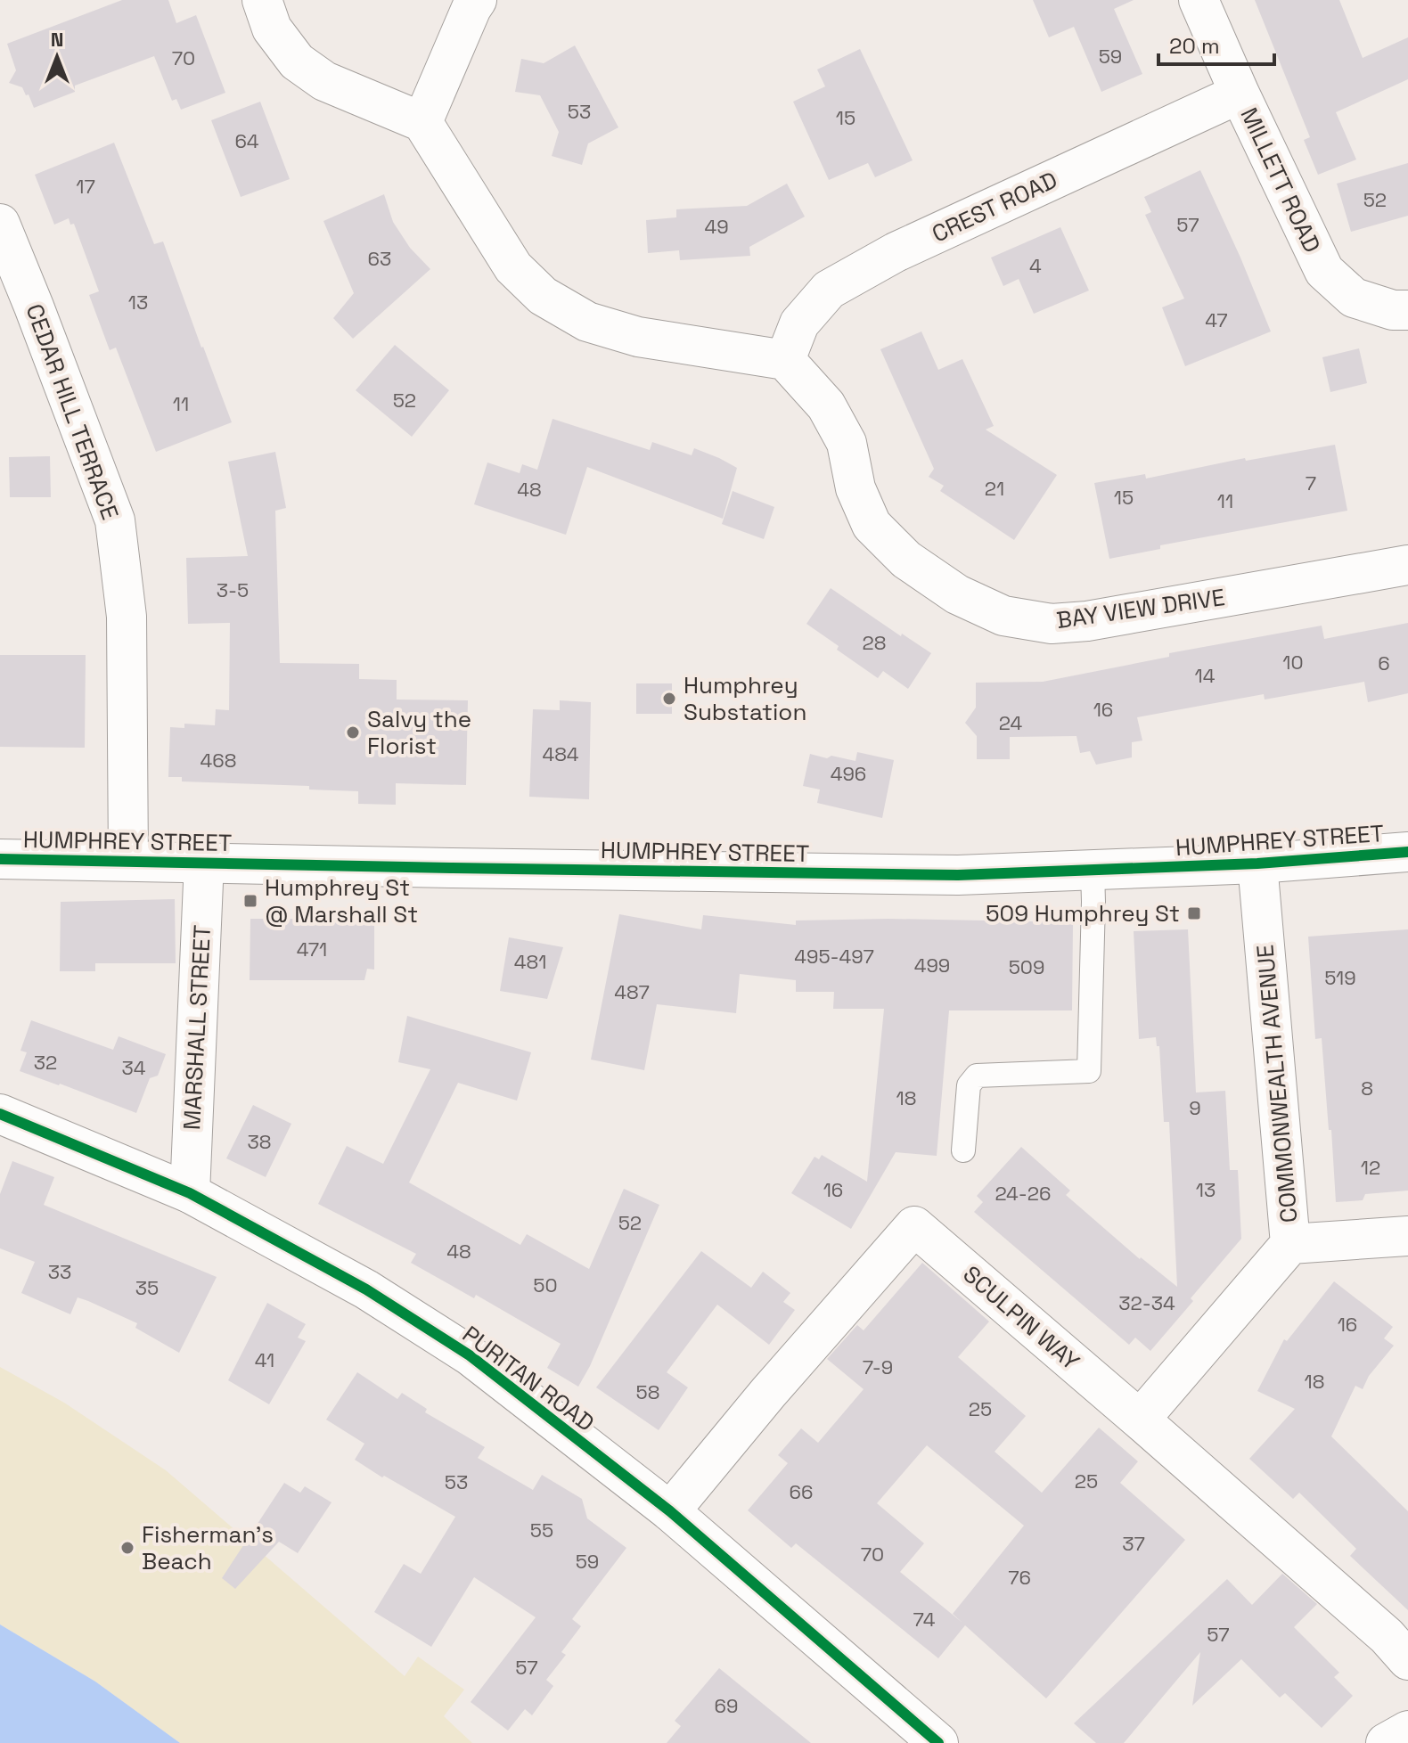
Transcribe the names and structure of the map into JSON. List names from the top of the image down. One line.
{"streets":{"street":["MILLETT ROAD","CREST ROAD","CEDAR HILL TERRACE","BAY VIEW DRIVE","HUMPHREY STREET","MARSHALL STREET","COMMONWEALTH AVENUE","SCULPIN WAY","PURITAN ROAD"]},"crossings":[["MILLETT ROAD","CREST ROAD"],["CREST ROAD","BAY VIEW DRIVE"],["CEDAR HILL TERRACE","HUMPHREY STREET"],["HUMPHREY STREET","MARSHALL STREET"],["HUMPHREY STREET","COMMONWEALTH AVENUE"],["MARSHALL STREET","PURITAN ROAD"],["COMMONWEALTH AVENUE","SCULPIN WAY"],["SCULPIN WAY","PURITAN ROAD"]],"places":{"other":["Humphrey Substation","Salvy the Florist","Fisherman's Beach"],"transit":["Humphrey St @ Marshall St","509 Humphrey St"]},"house_numbers":["59","70","53","15","64","17","52","57","49","63","4","13","47","52","11","7","21","48","15","11","3-5","28","10","6","14","16","24","484","468","496","471","495-497","481","499","509","519","487","32","34","8","18","9","38","12","16","13","24-26","52","48","33","50","35","32-34","16","41","7-9","18","58","25","25","53","66","55","37","70","59","76","74","57","57","69"],"scale_bar":"20 m","north":"top"}
